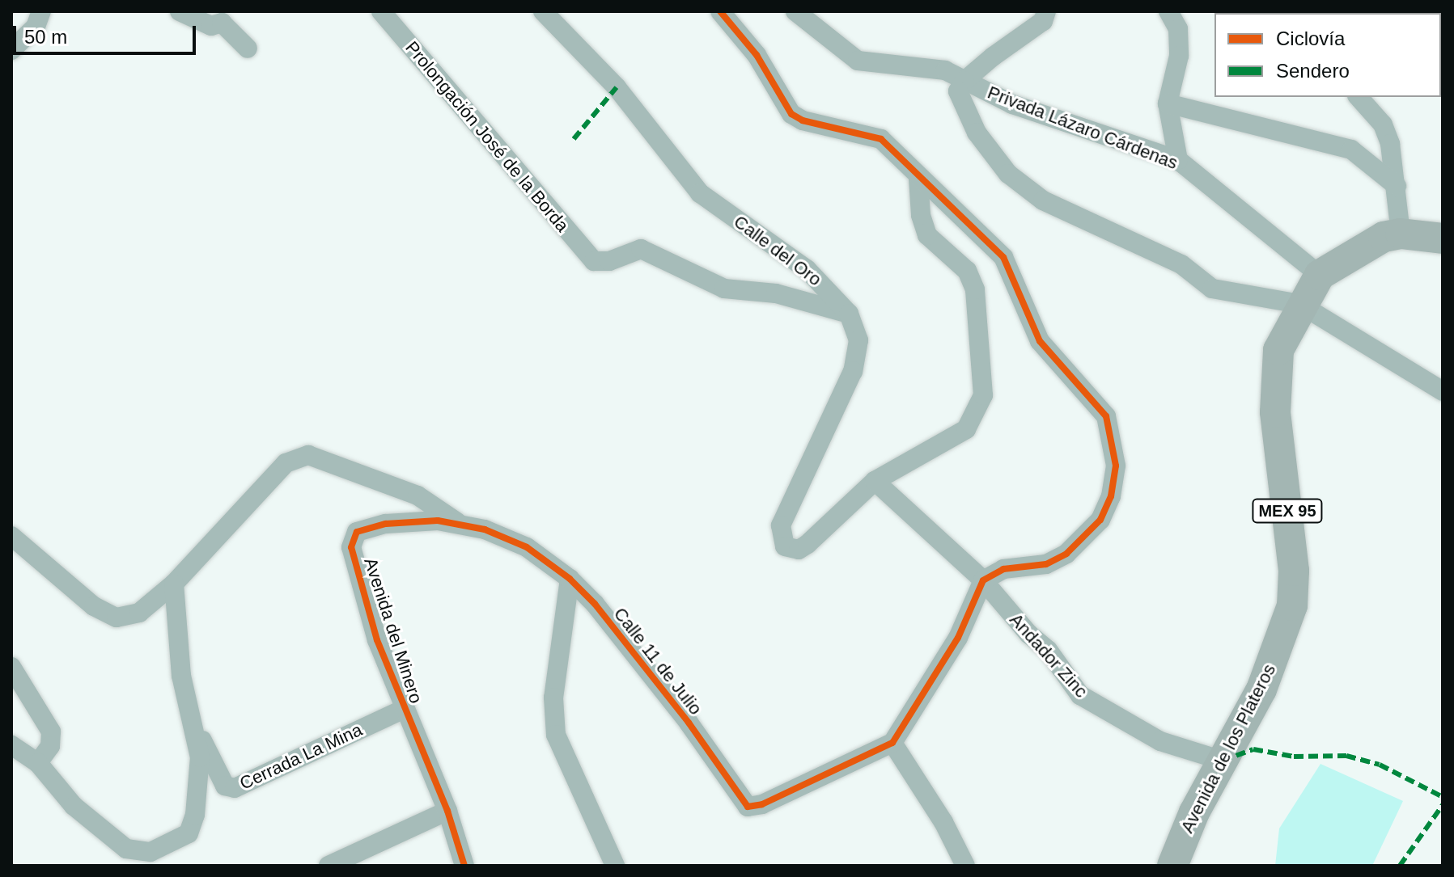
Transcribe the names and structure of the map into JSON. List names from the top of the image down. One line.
{"streets":{"main road":["MEX 95","Avenida de los Plateros"],"street":["Privada Lázaro Cárdenas","Prolongación José de la Borda","Calle del Oro","Avenida del Minero","Andador Zinc","Calle 11 de Julio","Cerrada La Mina"]},"crossings":[["Privada Lázaro Cárdenas","Avenida de los Plateros"],["Prolongación José de la Borda","Calle del Oro"],["Calle del Oro","Andador Zinc"],["Avenida del Minero","Calle 11 de Julio"],["Avenida del Minero","Cerrada La Mina"],["Andador Zinc","Avenida de los Plateros"]],"legend":["Ciclovía","Sendero"],"scale_bar":"50 m"}
